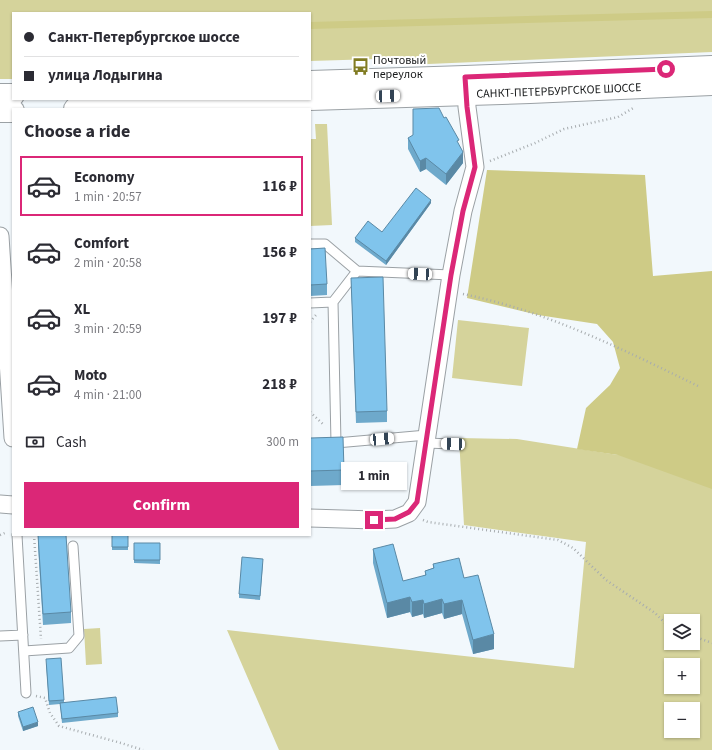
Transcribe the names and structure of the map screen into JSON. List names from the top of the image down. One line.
{"streets":{"main road":["САНКТ-ПЕТЕРБУРГСКОЕ ШОССЕ"]},"places":{"bus stop":["Почтовый переулок"]},"page":{"banner":["Санкт-Петербургское шоссе","улица Лодыгина"],"heading":"Choose a ride","list":[{"name":"Economy","note":"1 min · 20:57","value":"116 ₽"},{"name":"Comfort","note":"2 min · 20:58","value":"156 ₽"},{"name":"XL","note":"3 min · 20:59","value":"197 ₽"},{"name":"Moto","note":"4 min · 21:00","value":"218 ₽"}],"pay":["Cash","300 m"],"bubble":"1 min","buttons":"Confirm","map_buttons":["+","−"]}}
